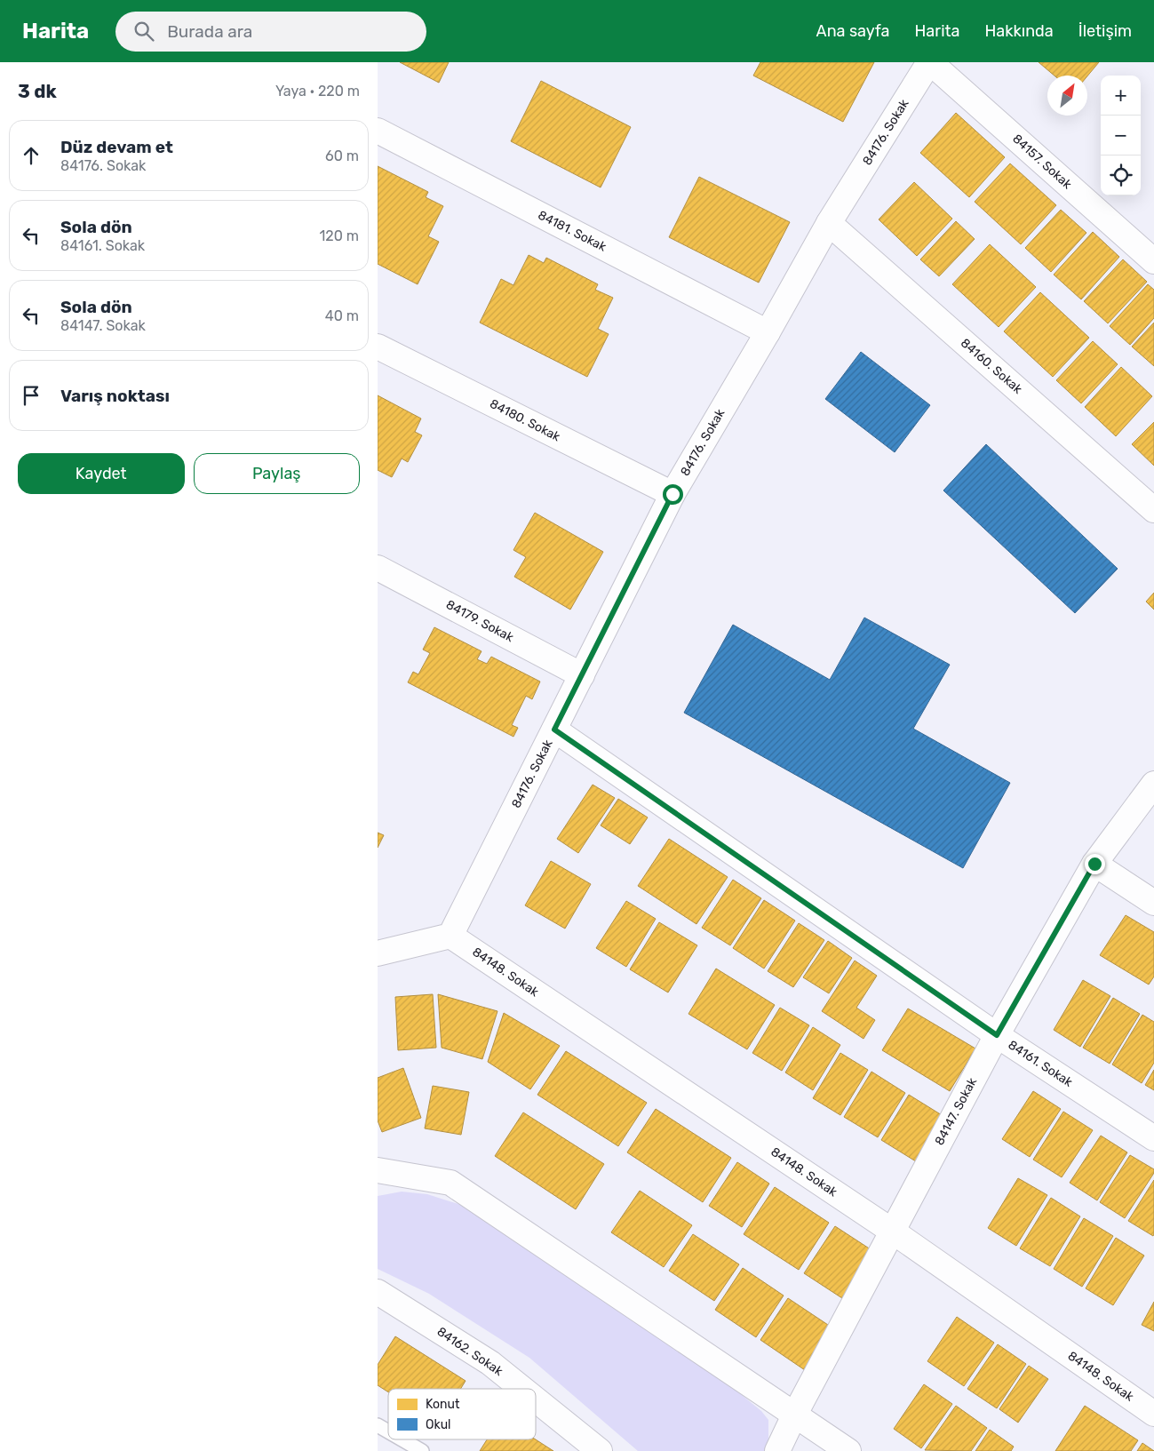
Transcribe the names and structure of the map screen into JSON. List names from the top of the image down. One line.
{"streets":{"street":["84176. Sokak","84157. Sokak","84181. Sokak","84160. Sokak","84180. Sokak","84179. Sokak","84148. Sokak","84161. Sokak","84147. Sokak","84162. Sokak"]},"crossings":[["84176. Sokak","84157. Sokak"],["84176. Sokak","84181. Sokak"],["84176. Sokak","84160. Sokak"],["84176. Sokak","84180. Sokak"],["84176. Sokak","84179. Sokak"],["84176. Sokak","84148. Sokak"],["84176. Sokak","84161. Sokak"],["84148. Sokak","84147. Sokak"],["84161. Sokak","84147. Sokak"]],"legend":["Konut","Okul"],"north":"top right","page":{"header":"Harita","search":"Burada ara","nav":["Ana sayfa","Harita","Hakkında","İletişim"],"heading":["3 dk","Yaya · 220 m"],"map_buttons":["+","−"],"list":[["Düz devam et","84176. Sokak","60 m"],["Sola dön","84161. Sokak","120 m"],["Sola dön","84147. Sokak","40 m"],"Varış noktası"],"buttons":["Kaydet","Paylaş"]}}
